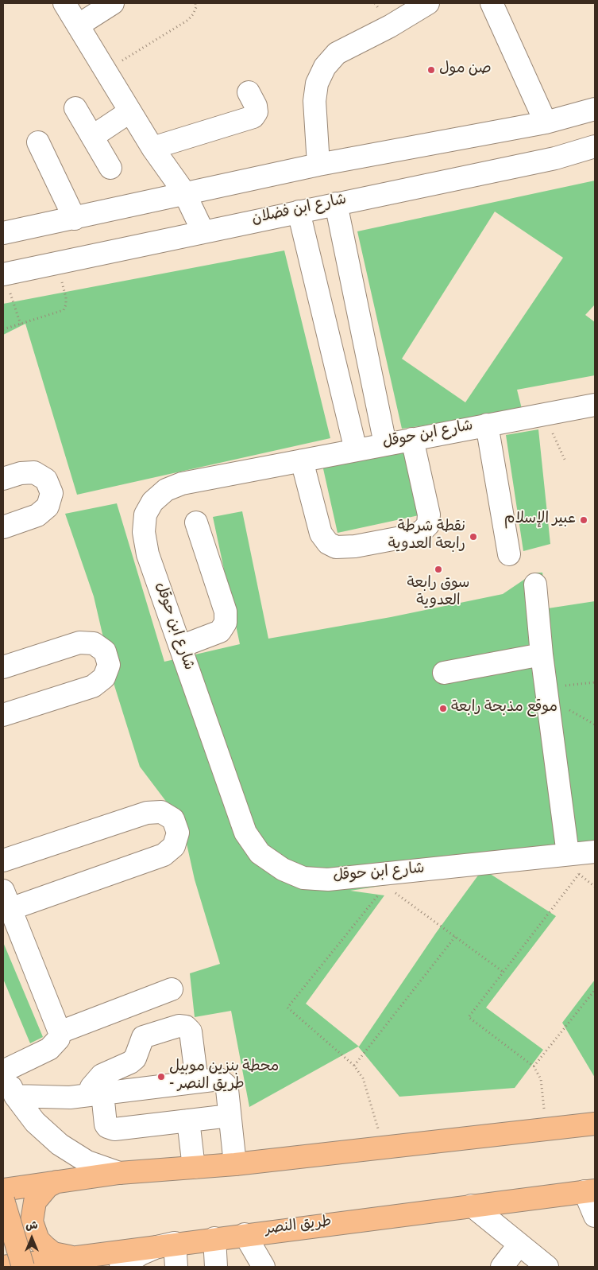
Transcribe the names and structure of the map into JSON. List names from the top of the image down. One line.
{"streets":{"main road":["طريق النصر"],"street":["شارع ابن فضلان","شارع ابن حوقل"]},"places":["صن مول","عبير الإسلام","نقطة شرطة رابعة العدوية","سوق رابعة العدوية","موقع مذبحة رابعة","محطة بنزين موبيل - طريق النصر"],"north":"top"}
